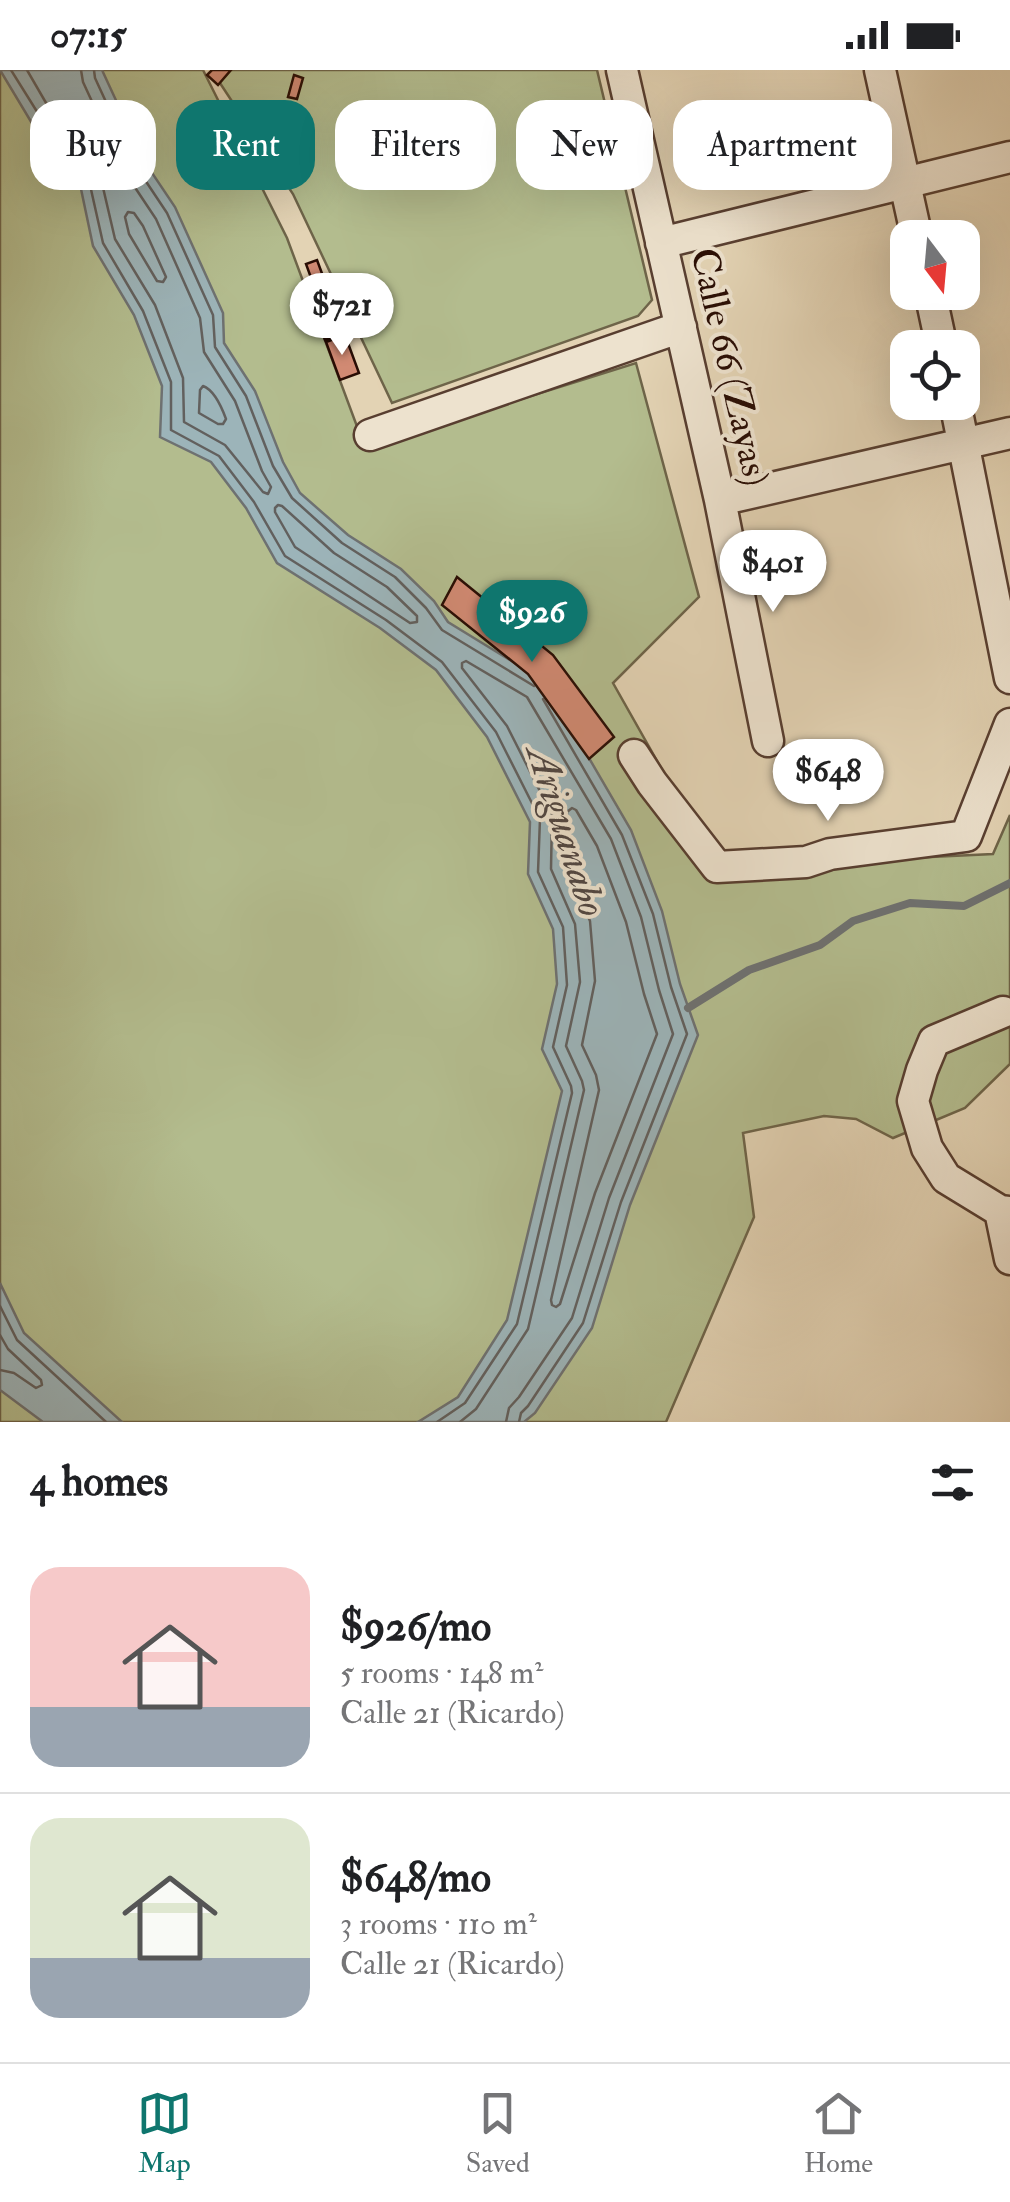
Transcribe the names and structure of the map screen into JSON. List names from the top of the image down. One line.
{"streets":{"street":["Calle 66 (Zayas)"]},"water":["Ariguanabo"],"north":"bottom","page":{"status":"07:15","chip":["Buy","Rent","Filters","New","Apartment"],"price":["$721","$401","$926","$648"],"heading":"4 homes","list":[{"name":"$926/mo","note":"5 rooms · 148 m² · Calle 21 (Ricardo)"},{"name":"$648/mo","note":"3 rooms · 110 m² · Calle 21 (Ricardo)"}],"tabs":["Map","Saved","Home"]}}
